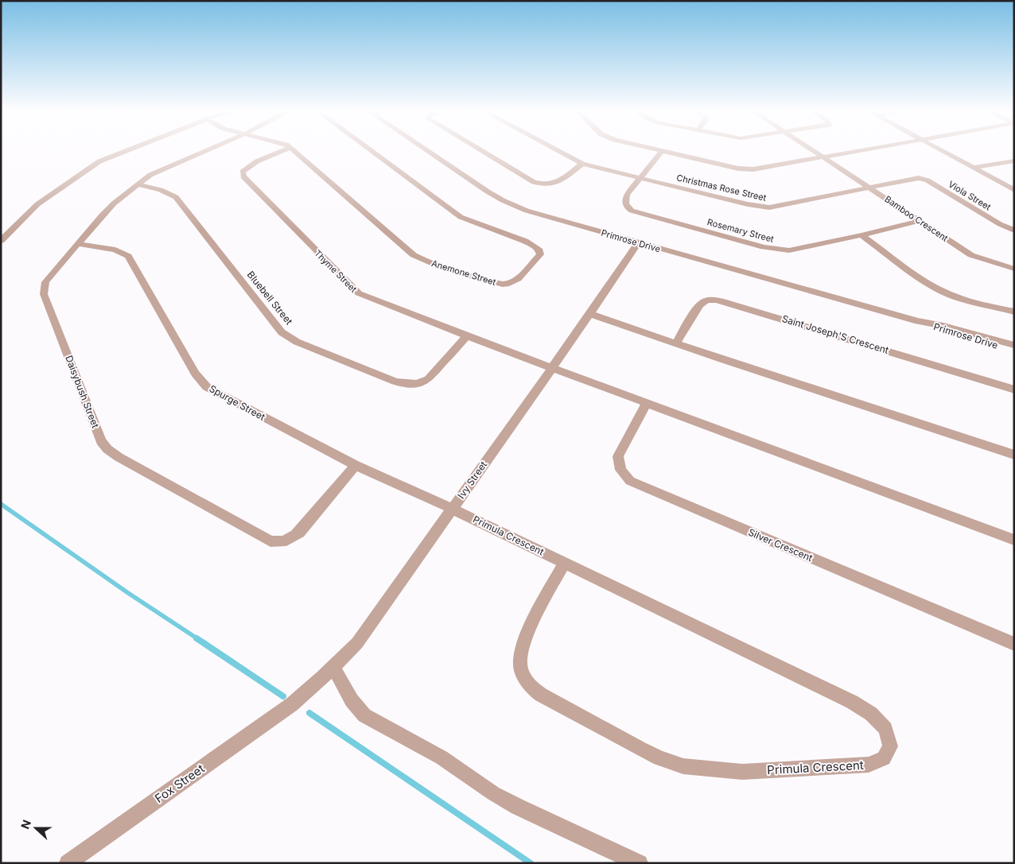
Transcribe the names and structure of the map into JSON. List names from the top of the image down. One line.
{"streets":{"street":["Christmas Rose Street","Viola Street","Bamboo Crescent","Rosemary Street","Primrose Drive","Thyme Street","Anemone Street","Bluebell Street","Saint Joseph'S Crescent","Daisybush Street","Spurge Street","Ivy Street","Primula Crescent","Silver Crescent","Fox Street"]},"crossings":[["Christmas Rose Street","Viola Street"],["Christmas Rose Street","Bamboo Crescent"],["Christmas Rose Street","Rosemary Street"],["Viola Street","Bamboo Crescent"],["Bamboo Crescent","Rosemary Street"],["Primrose Drive","Ivy Street"],["Thyme Street","Bluebell Street"],["Thyme Street","Ivy Street"],["Bluebell Street","Daisybush Street"],["Daisybush Street","Spurge Street"],["Spurge Street","Ivy Street"],["Spurge Street","Primula Crescent"],["Ivy Street","Primula Crescent"],["Ivy Street","Fox Street"]],"north":"left"}
